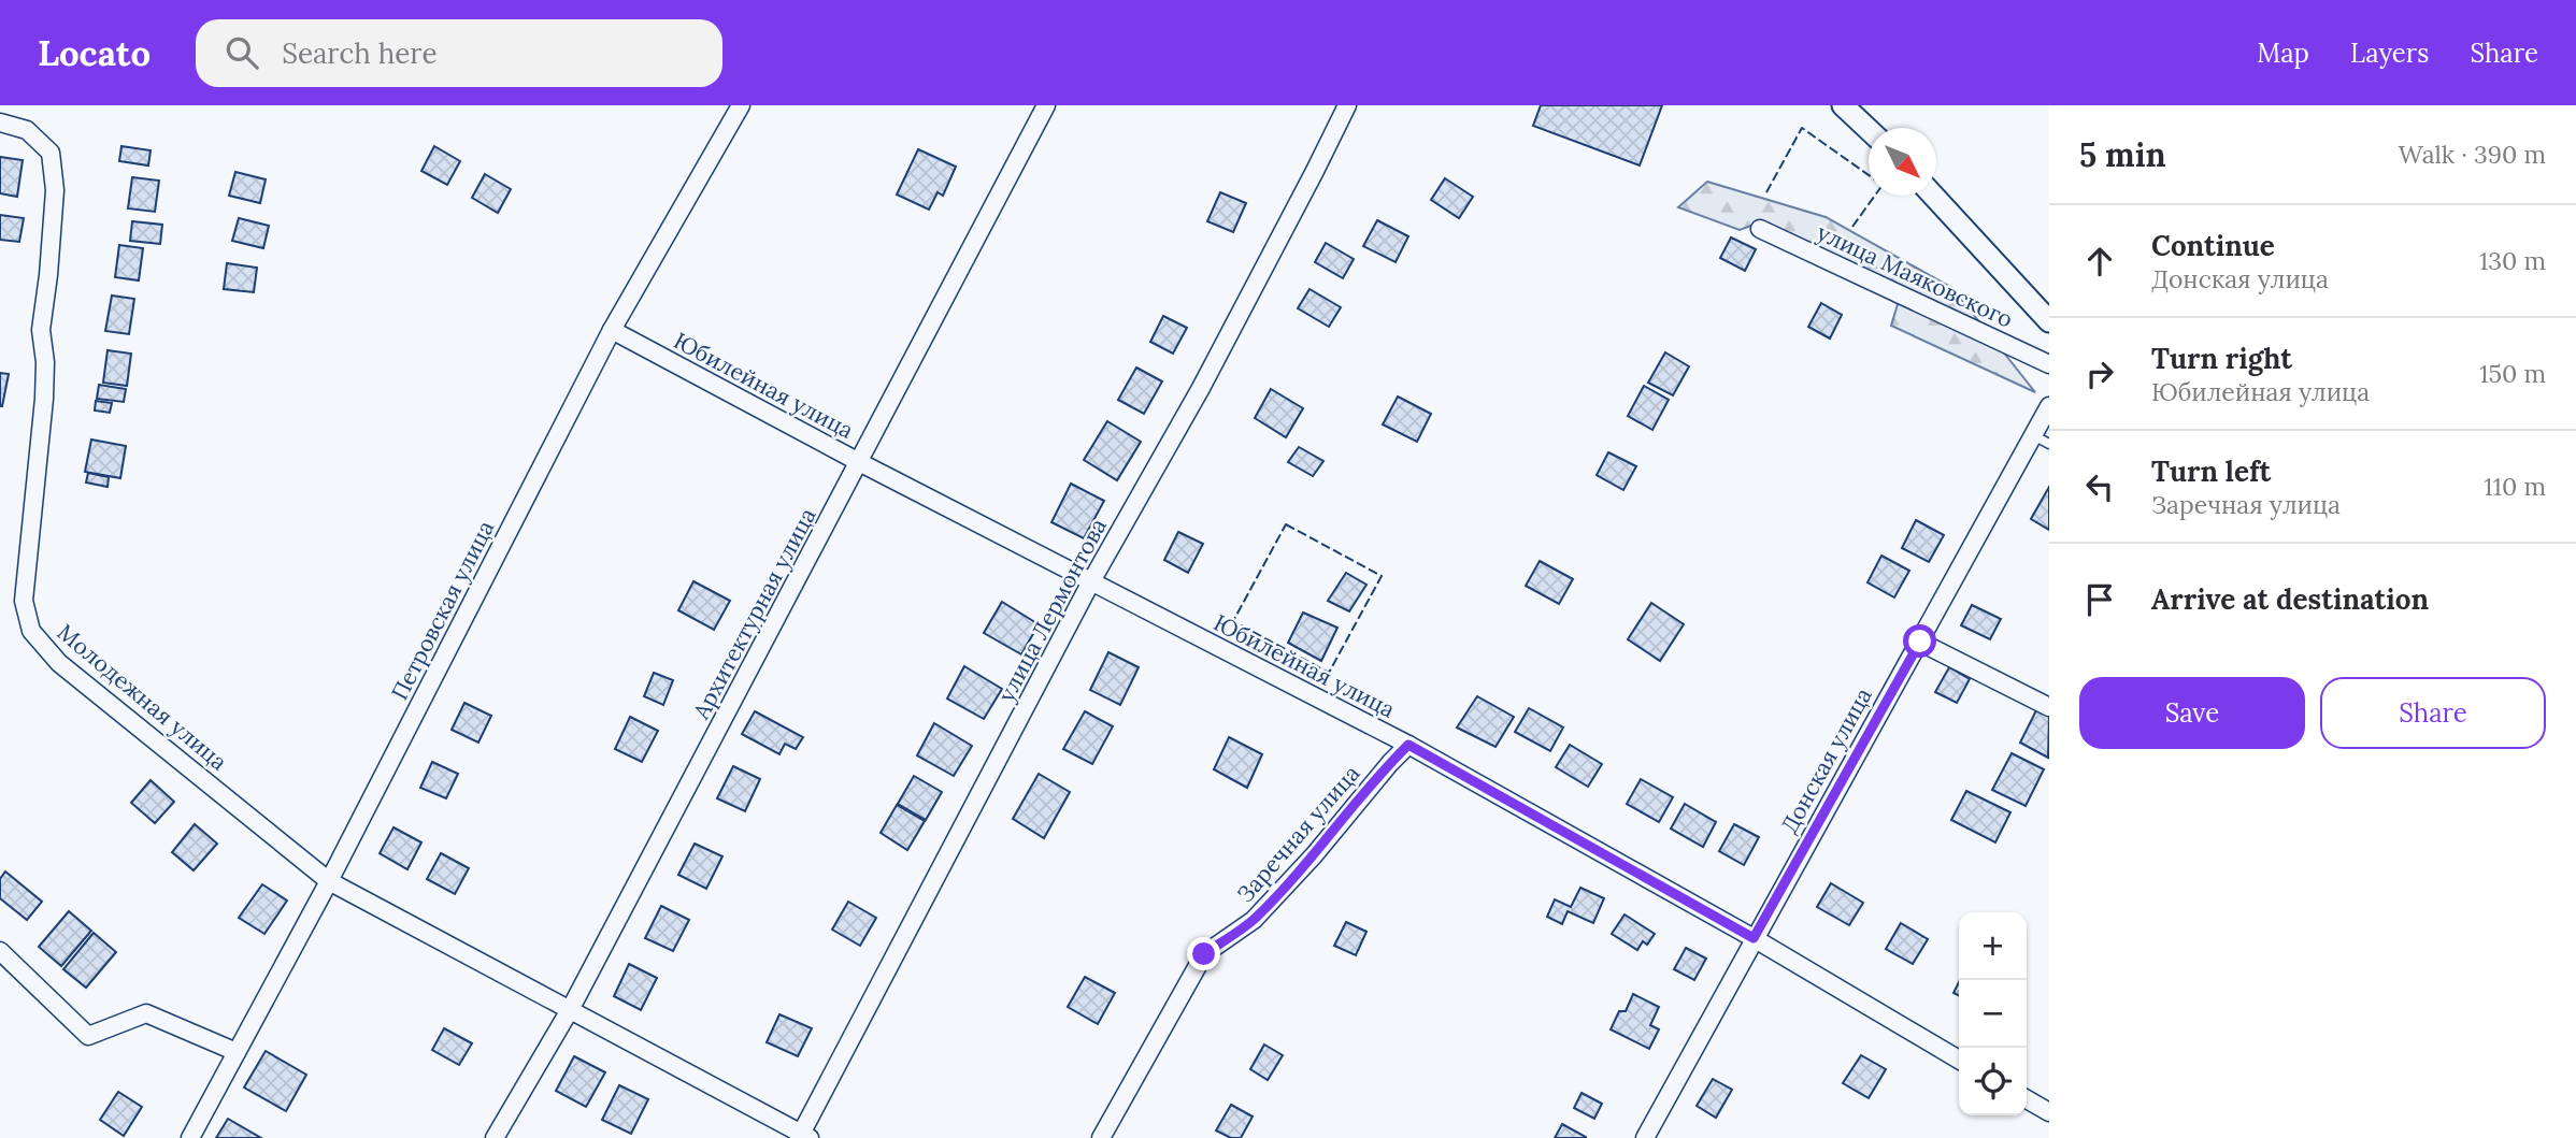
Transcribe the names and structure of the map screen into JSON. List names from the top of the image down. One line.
{"streets":{"street":["улица Маяковского","Юбилейная улица","Петровская улица","улица Лермонтова","Архитектурная улица","Молодежная улица","Донская улица","Заречная улица"]},"crossings":[["Юбилейная улица","Петровская улица"],["Юбилейная улица","улица Лермонтова"],["Юбилейная улица","Архитектурная улица"],["Юбилейная улица","Донская улица"],["Юбилейная улица","Заречная улица"],["Петровская улица","Молодежная улица"],["улица Лермонтова","Молодежная улица"],["Архитектурная улица","Молодежная улица"]],"north":"bottom right","page":{"header":"Locato","search":"Search here","nav":["Map","Layers","Share"],"heading":["5 min","Walk · 390 m"],"list":[["Continue","Донская улица","130 m"],["Turn right","Юбилейная улица","150 m"],["Turn left","Заречная улица","110 m"],"Arrive at destination"],"buttons":["Save","Share"],"map_buttons":["+","−"]}}
